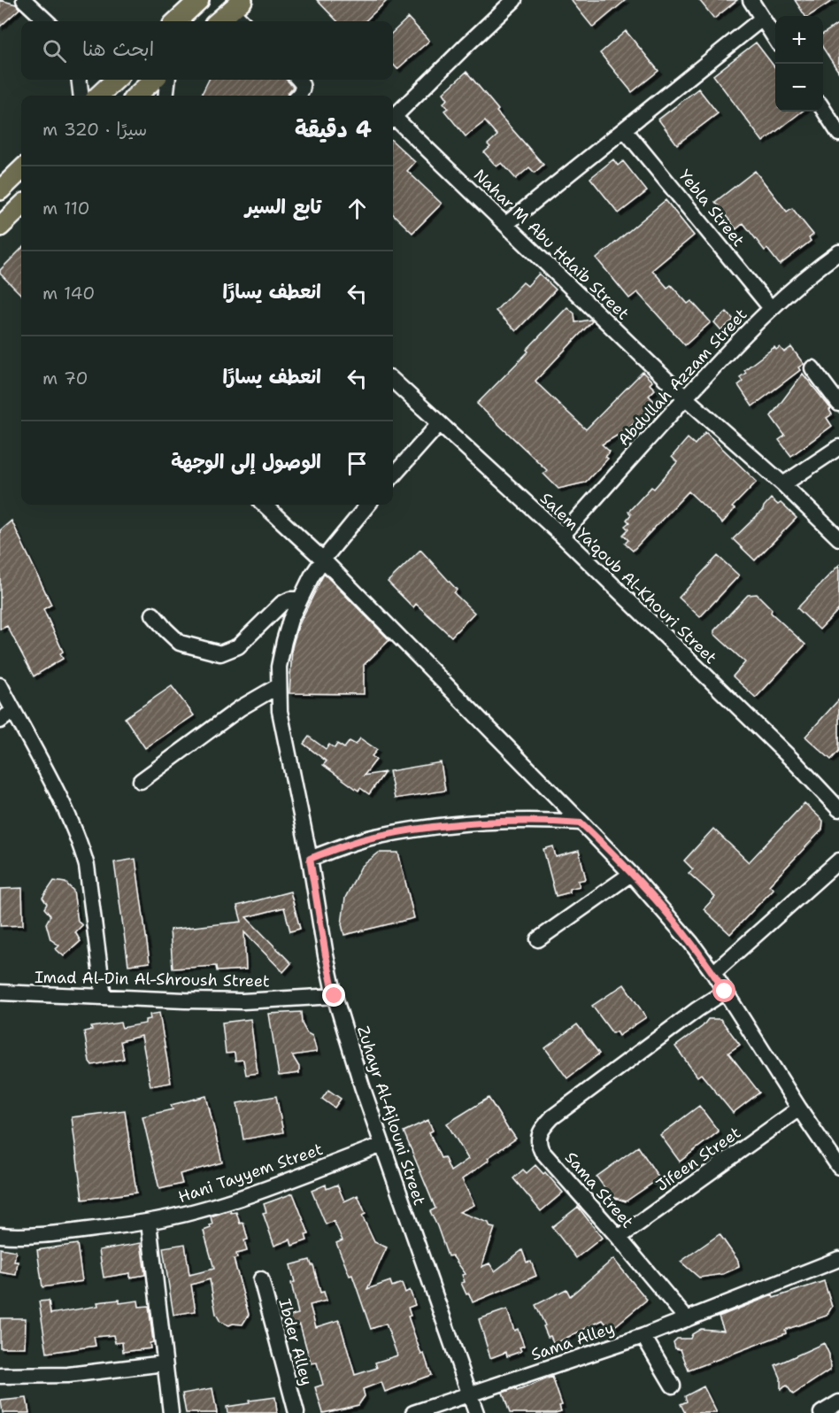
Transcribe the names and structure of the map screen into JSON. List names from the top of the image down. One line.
{"streets":{"street":["Yebla Street","Nahar M Abu Hdaib Street","Abdullah Azzam Street","Salem Ya'qoub Al-Khouri Street","Imad Al-Din Al-Shroush Street","Zuhayr Al-Ajlouni Street","Jifeen Street","Hani Tayyem Street","Sama Street","Sama Alley","Ibder Alley"]},"crossings":[["Yebla Street","Abdullah Azzam Street"],["Nahar M Abu Hdaib Street","Abdullah Azzam Street"],["Abdullah Azzam Street","Salem Ya'qoub Al-Khouri Street"],["Imad Al-Din Al-Shroush Street","Zuhayr Al-Ajlouni Street"],["Zuhayr Al-Ajlouni Street","Hani Tayyem Street"],["Zuhayr Al-Ajlouni Street","Sama Alley"],["Jifeen Street","Sama Street"],["Sama Street","Sama Alley"]],"page":{"map_buttons":["+","−"],"search":"ابحث هنا","heading":["4 دقيقة","سيرًا · 320 m"],"list":[["تابع السير","110 m"],["انعطف يسارًا","140 m"],["انعطف يسارًا","70 m"],"الوصول إلى الوجهة"]}}
